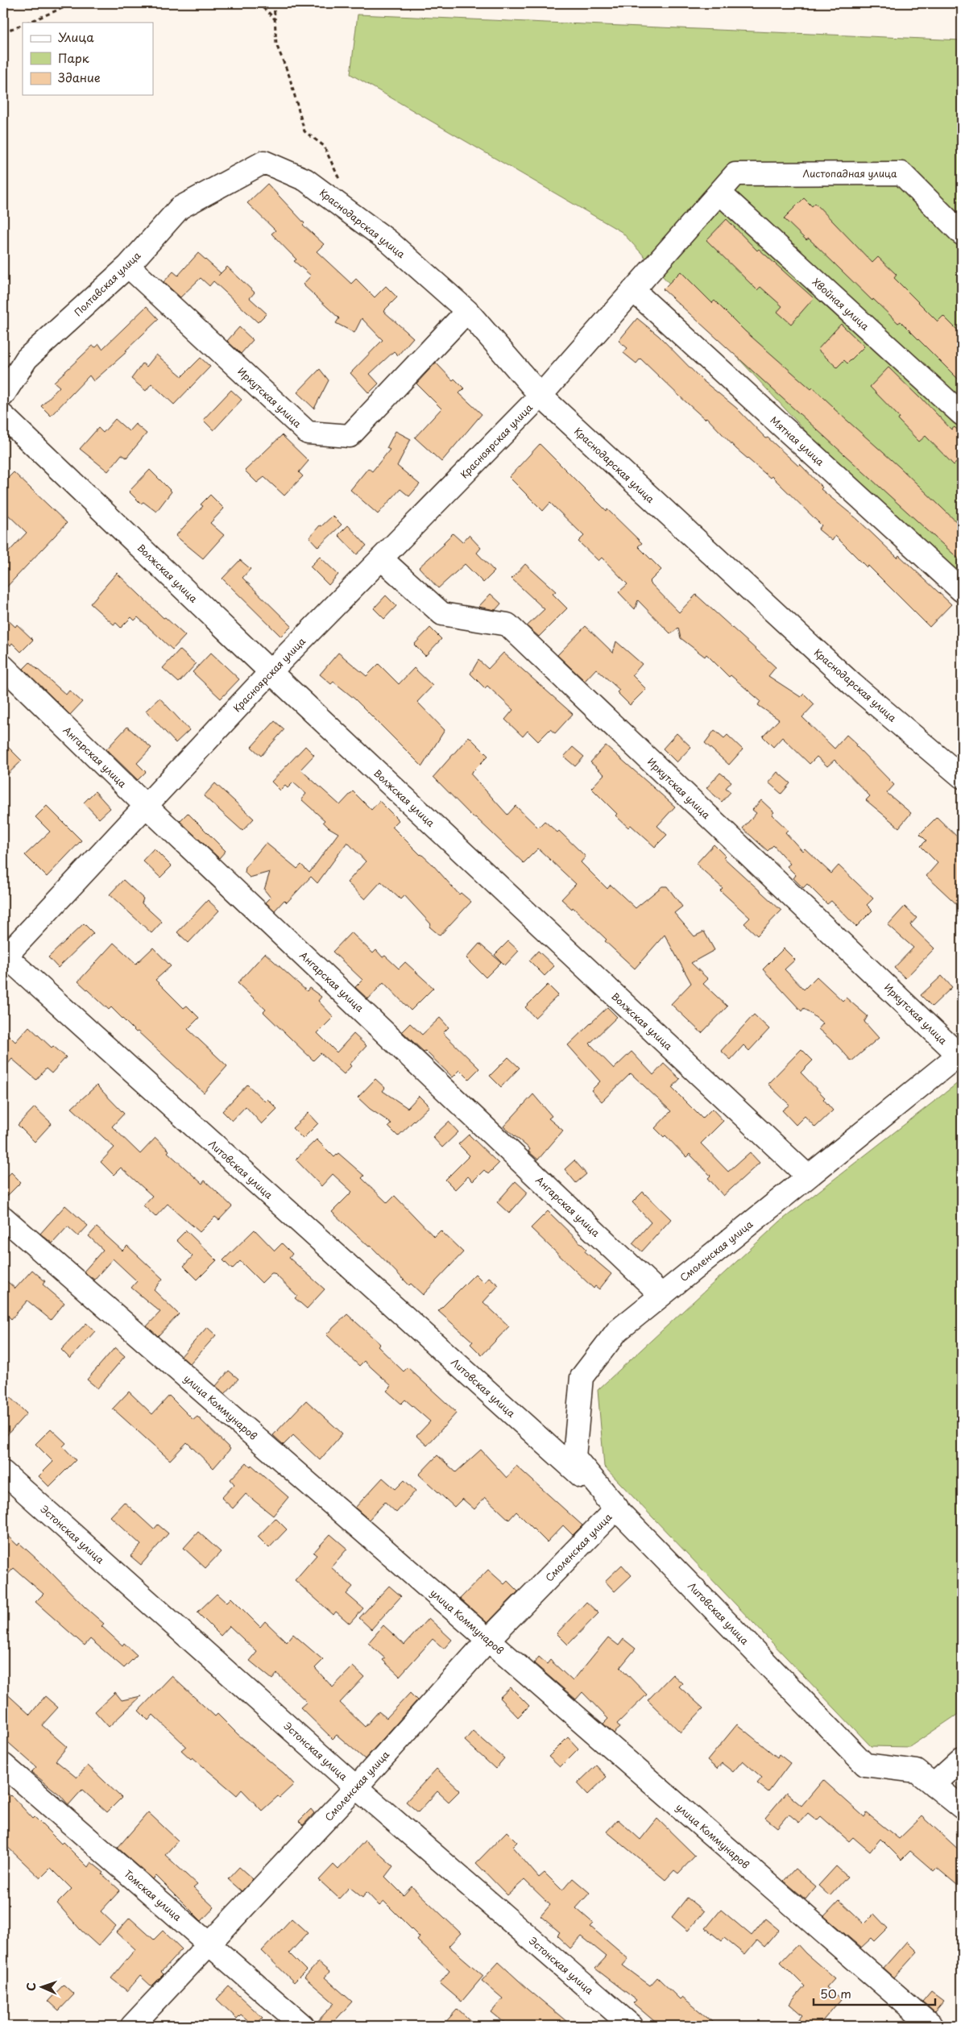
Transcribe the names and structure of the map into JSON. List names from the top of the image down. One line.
{"streets":{"street":["Листопадная улица","Краснодарская улица","Полтавская улица","Хвойная улица","Иркутская улица","Красноярская улица","Мятная улица","Волжская улица","Ангарская улица","Литовская улица","Смоленская улица","улица Коммунаров","Эстонская улица","Томская улица"]},"crossings":[["Листопадная улица","Красноярская улица"],["Краснодарская улица","Полтавская улица"],["Краснодарская улица","Иркутская улица"],["Краснодарская улица","Красноярская улица"],["Полтавская улица","Иркутская улица"],["Хвойная улица","Красноярская улица"],["Иркутская улица","Красноярская улица"],["Иркутская улица","Смоленская улица"],["Красноярская улица","Мятная улица"],["Красноярская улица","Волжская улица"],["Красноярская улица","Ангарская улица"],["Красноярская улица","Литовская улица"],["Волжская улица","Смоленская улица"],["Ангарская улица","Смоленская улица"],["Литовская улица","Смоленская улица"],["Смоленская улица","улица Коммунаров"],["Смоленская улица","Эстонская улица"],["Смоленская улица","Томская улица"]],"legend":["Улица","Парк","Здание"],"scale_bar":"50 m","north":"left"}
